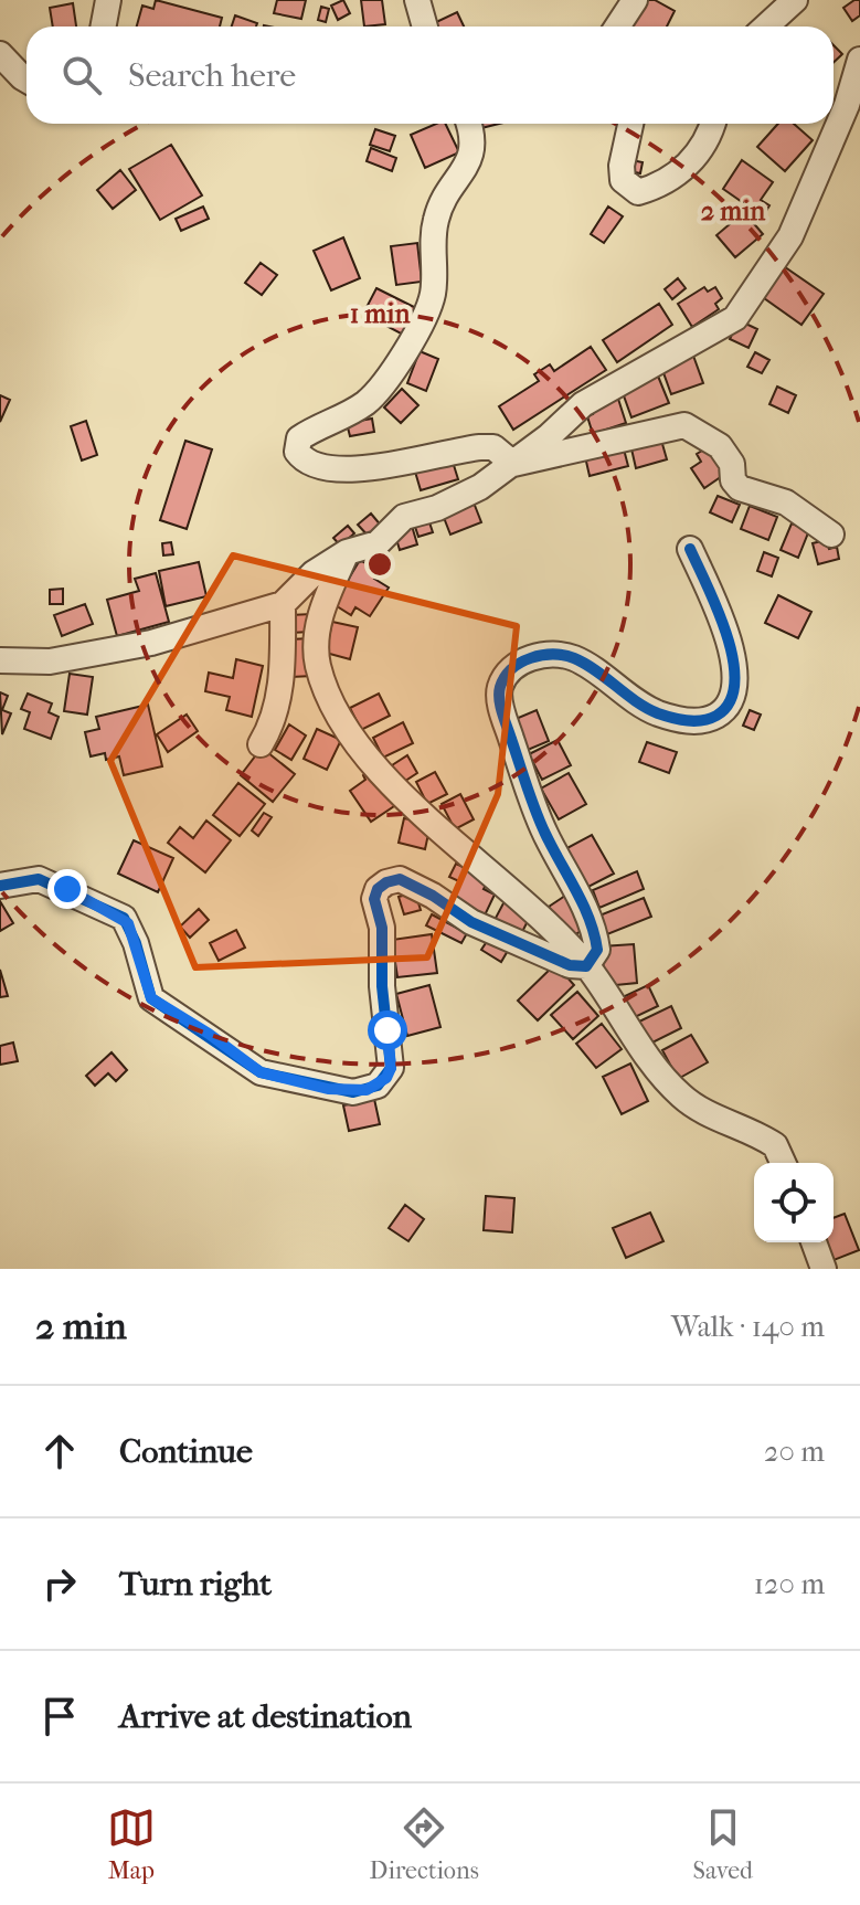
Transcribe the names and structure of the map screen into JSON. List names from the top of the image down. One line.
{"page":{"search":"Search here","heading":["2 min","Walk · 140 m"],"list":[["Continue","20 m"],["Turn right","120 m"],"Arrive at destination"],"nav":["Map","Directions","Saved"]},"rings":["2 min","1 min"]}
